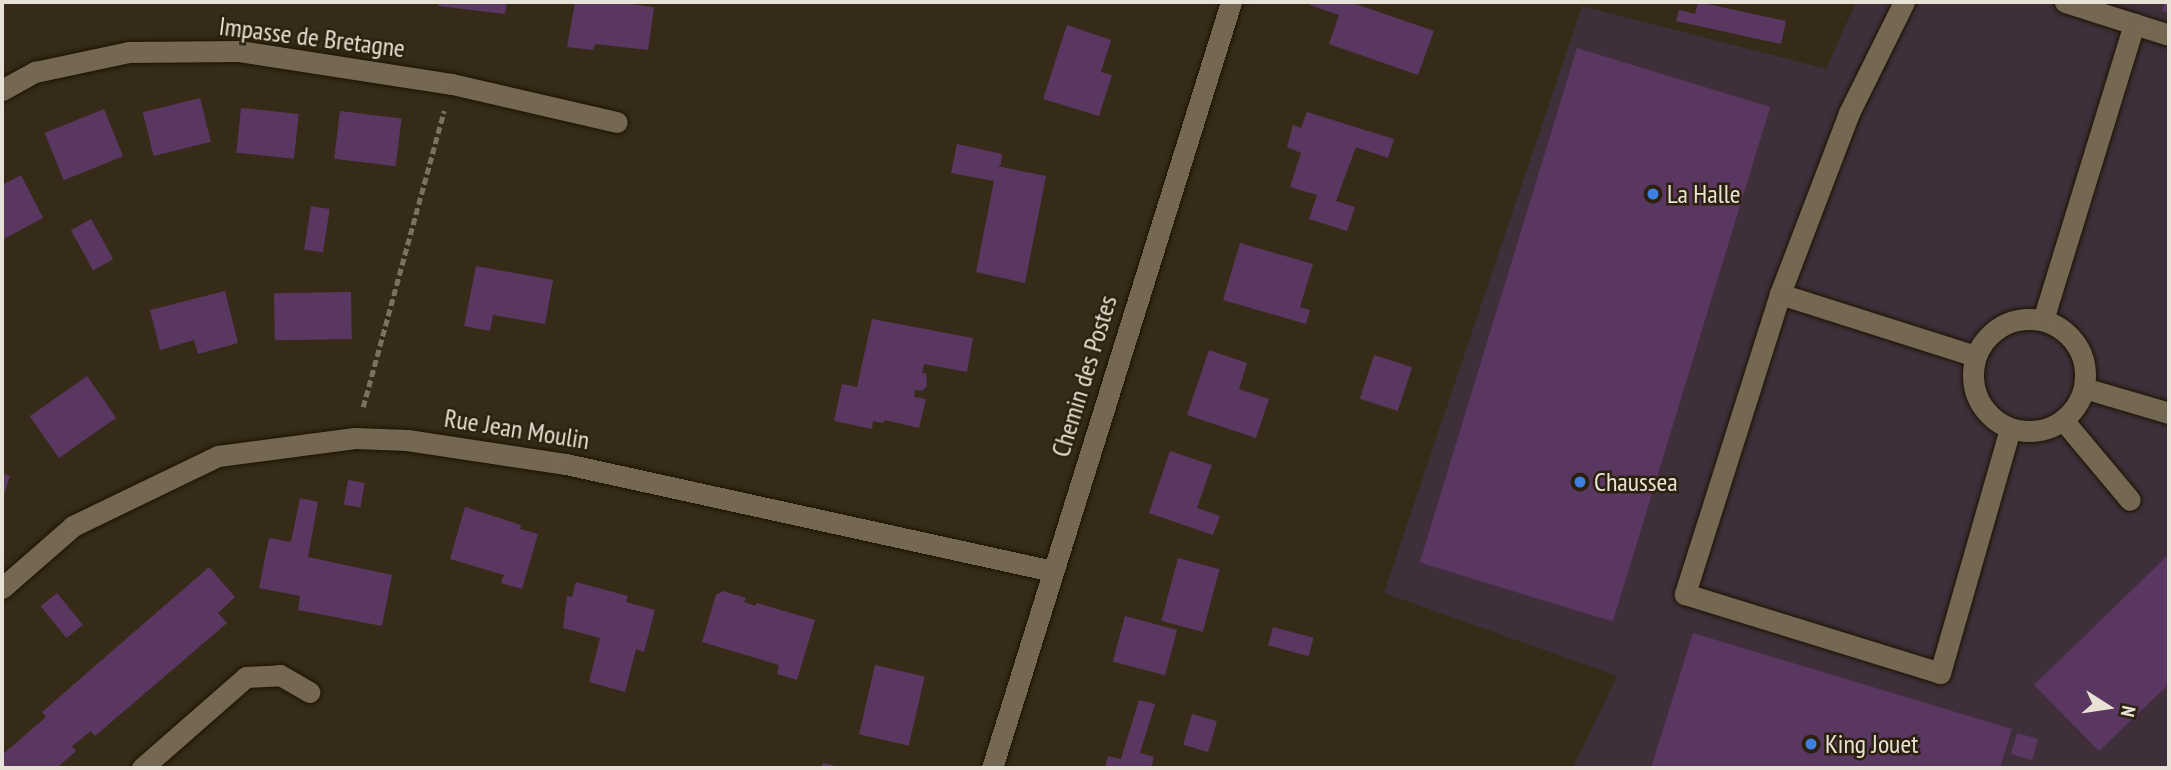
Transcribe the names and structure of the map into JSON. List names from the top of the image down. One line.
{"streets":{"street":["Impasse de Bretagne","Chemin des Postes","Rue Jean Moulin"]},"crossings":[["Chemin des Postes","Rue Jean Moulin"]],"places":["La Halle","Chaussea","King Jouet"],"north":"right"}
